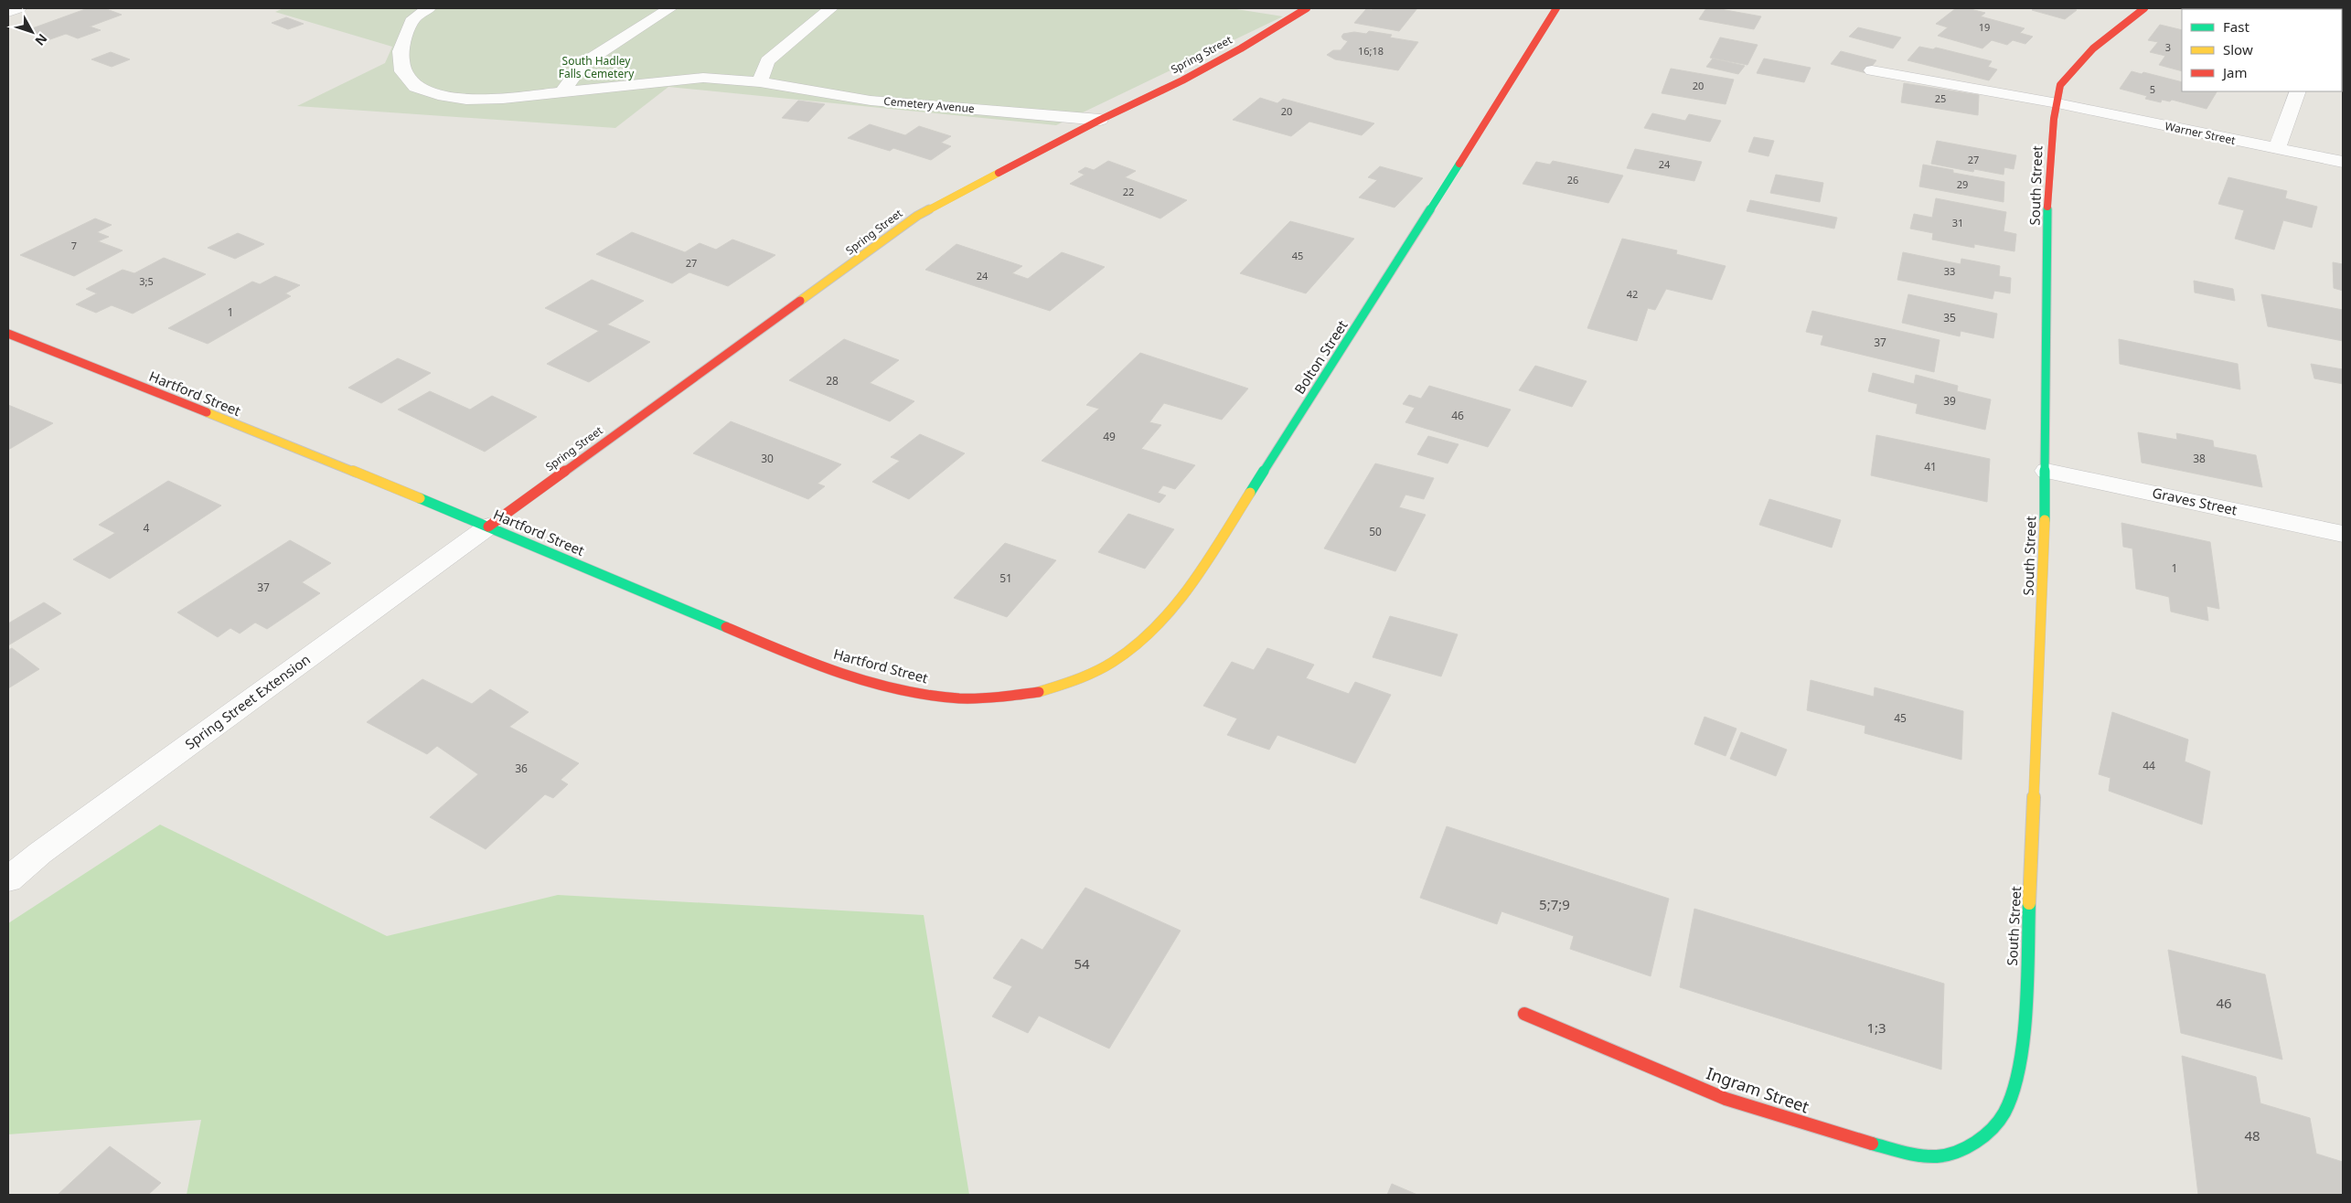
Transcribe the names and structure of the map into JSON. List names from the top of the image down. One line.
{"streets":{"street":["Spring Street","Cemetery Avenue","Warner Street","South Street","Bolton Street","Hartford Street","Graves Street","Spring Street Extension","Ingram Street"]},"crossings":[["Spring Street","Cemetery Avenue"],["Spring Street","Hartford Street"],["Spring Street","Spring Street Extension"],["Warner Street","South Street"],["South Street","Graves Street"],["South Street","Ingram Street"],["Bolton Street","Hartford Street"],["Hartford Street","Spring Street Extension"]],"parks":["South Hadley Falls Cemetery"],"house_numbers":["19","3","16;18","20","5","25","20","27","24","26","29","22","31","7","45","27","33","24","3;5","42","1","35","37","28","39","46","49","30","38","41","4","50","1","51","37","45","44","36","5;7;9","54","46","1;3","48"],"legend":["Fast","Slow","Jam"],"north":"bottom right"}
